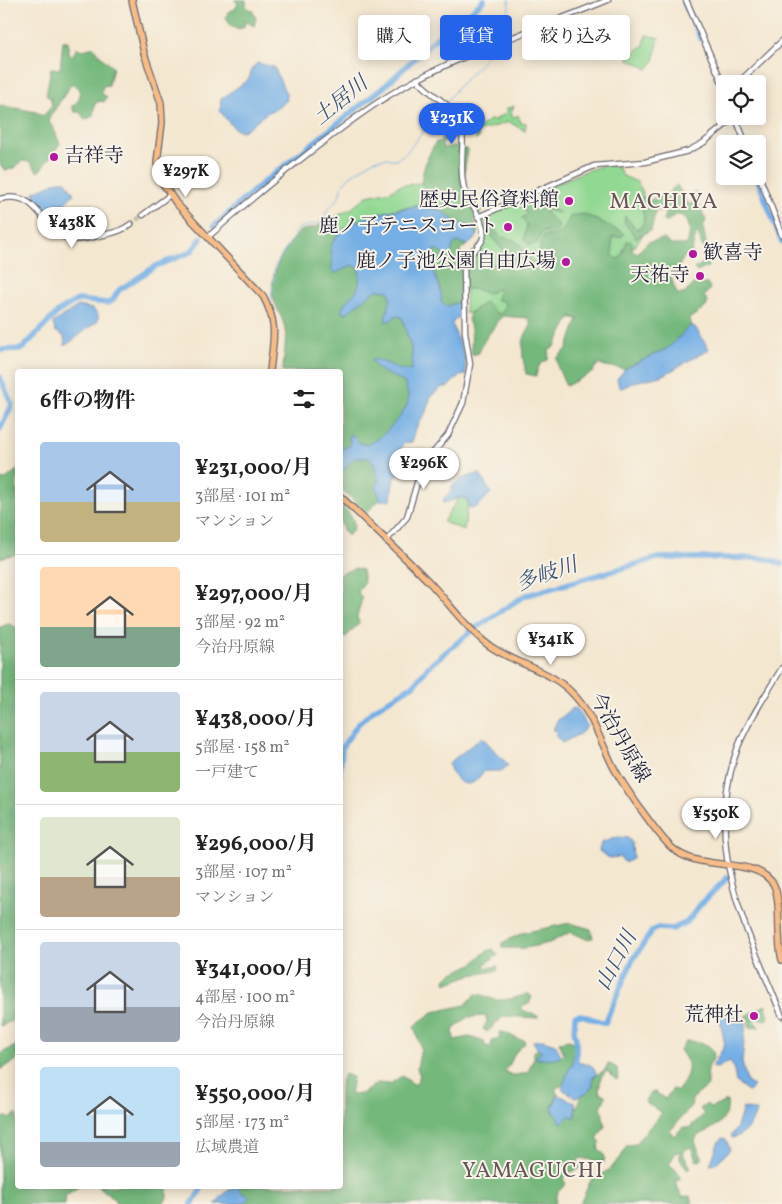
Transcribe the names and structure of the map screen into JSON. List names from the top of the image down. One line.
{"streets":{"main road":["今治丹原線"]},"districts":["MACHIYA","YAMAGUCHI"],"water":["土居川","多岐川","山口川"],"places":["吉祥寺","歴史民俗資料館","鹿ノ子テニスコート","歓喜寺","鹿ノ子池公園自由広場","天祐寺","荒神社"],"page":{"chip":["購入","賃貸","絞り込み"],"price":["¥231K","¥297K","¥438K","¥296K","¥341K","¥550K"],"heading":"6件の物件","list":[{"name":"¥231,000/月","note":"3部屋 · 101 m² · マンション"},{"name":"¥297,000/月","note":"3部屋 · 92 m² · 今治丹原線"},{"name":"¥438,000/月","note":"5部屋 · 158 m² · 一戸建て"},{"name":"¥296,000/月","note":"3部屋 · 107 m² · マンション"},{"name":"¥341,000/月","note":"4部屋 · 100 m² · 今治丹原線"},{"name":"¥550,000/月","note":"5部屋 · 173 m² · 広域農道"}]}}
